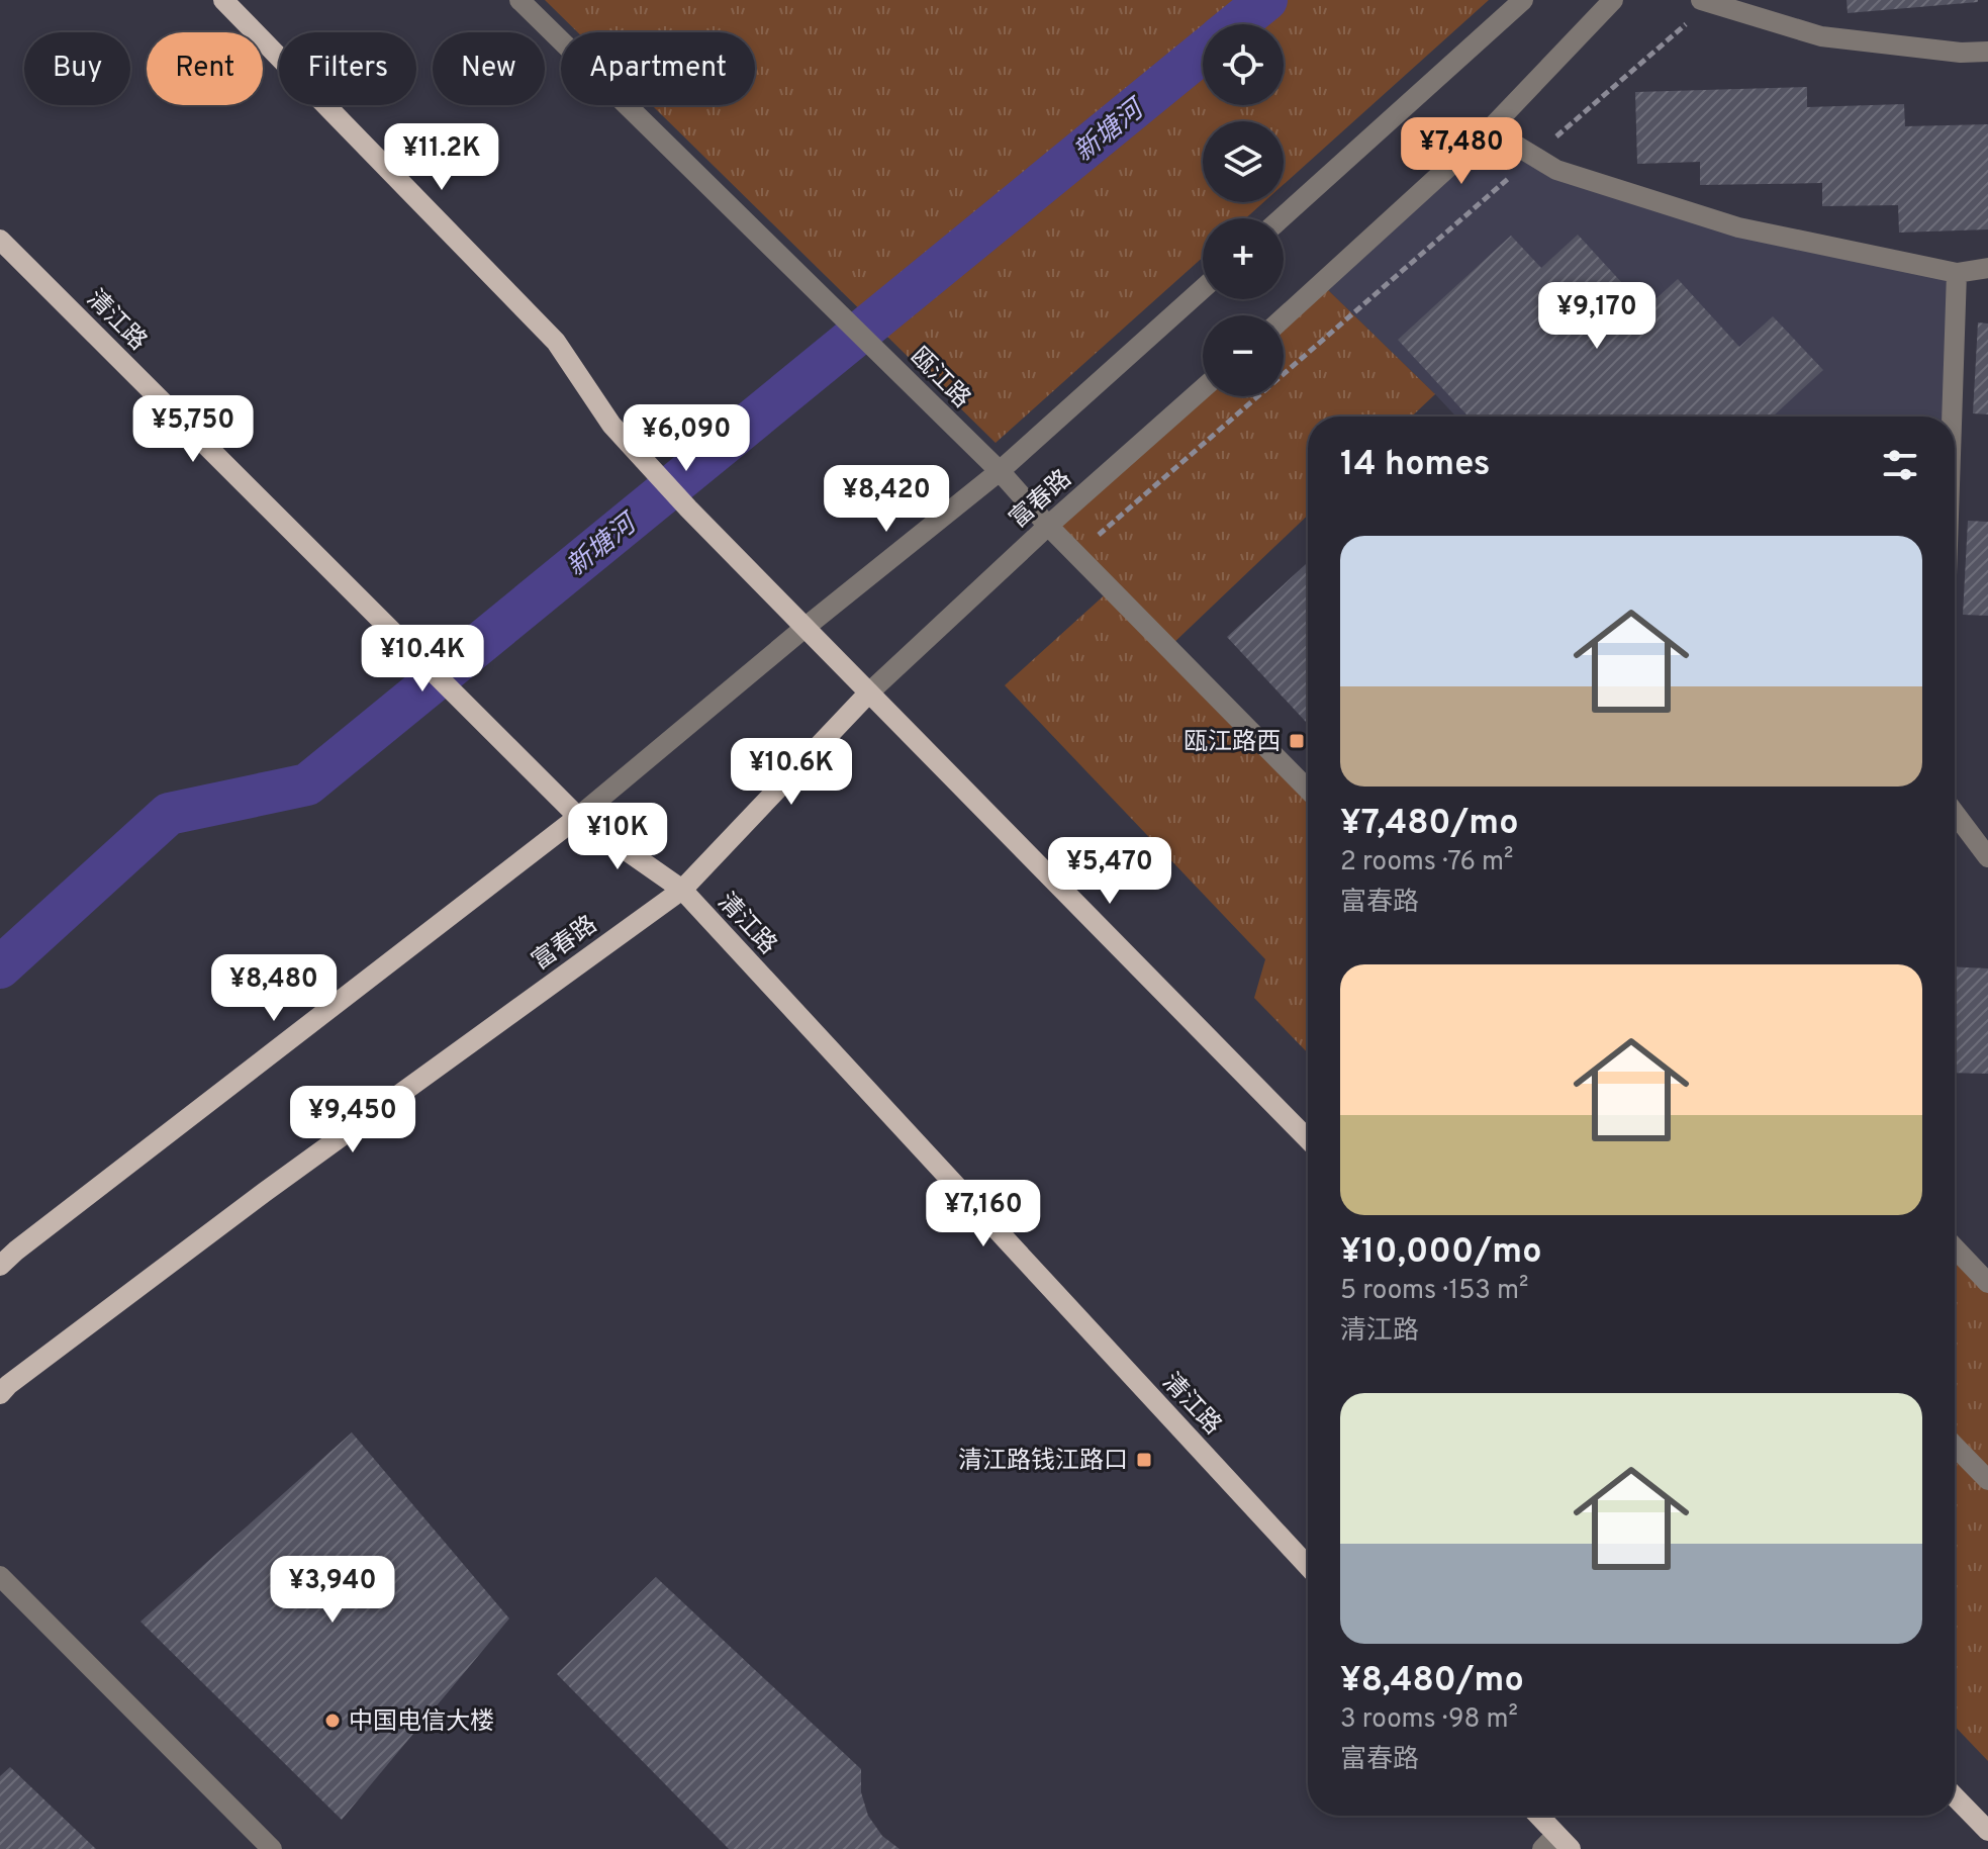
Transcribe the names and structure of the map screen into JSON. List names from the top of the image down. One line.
{"streets":{"main road":["清江路","富春路"],"street":["瓯江路"]},"crossings":[["清江路","富春路"],["瓯江路","富春路"]],"water":["新塘河"],"places":{"transit":["瓯江路西","清江路钱江路口"],"other":["中国电信大楼"]},"page":{"map_buttons":["+","−"],"chip":["Buy","Rent","Filters","New","Apartment"],"price":["¥7,480","¥11.2K","¥9,170","¥5,750","¥6,090","¥8,420","¥10.4K","¥10.6K","¥10K","¥5,470","¥8,480","¥9,450","¥7,160","¥3,940"],"heading":"14 homes","list":[{"name":"¥7,480/mo","note":"2 rooms · 76 m² · 富春路"},{"name":"¥10,000/mo","note":"5 rooms · 153 m² · 清江路"},{"name":"¥8,480/mo","note":"3 rooms · 98 m² · 富春路"}]}}
